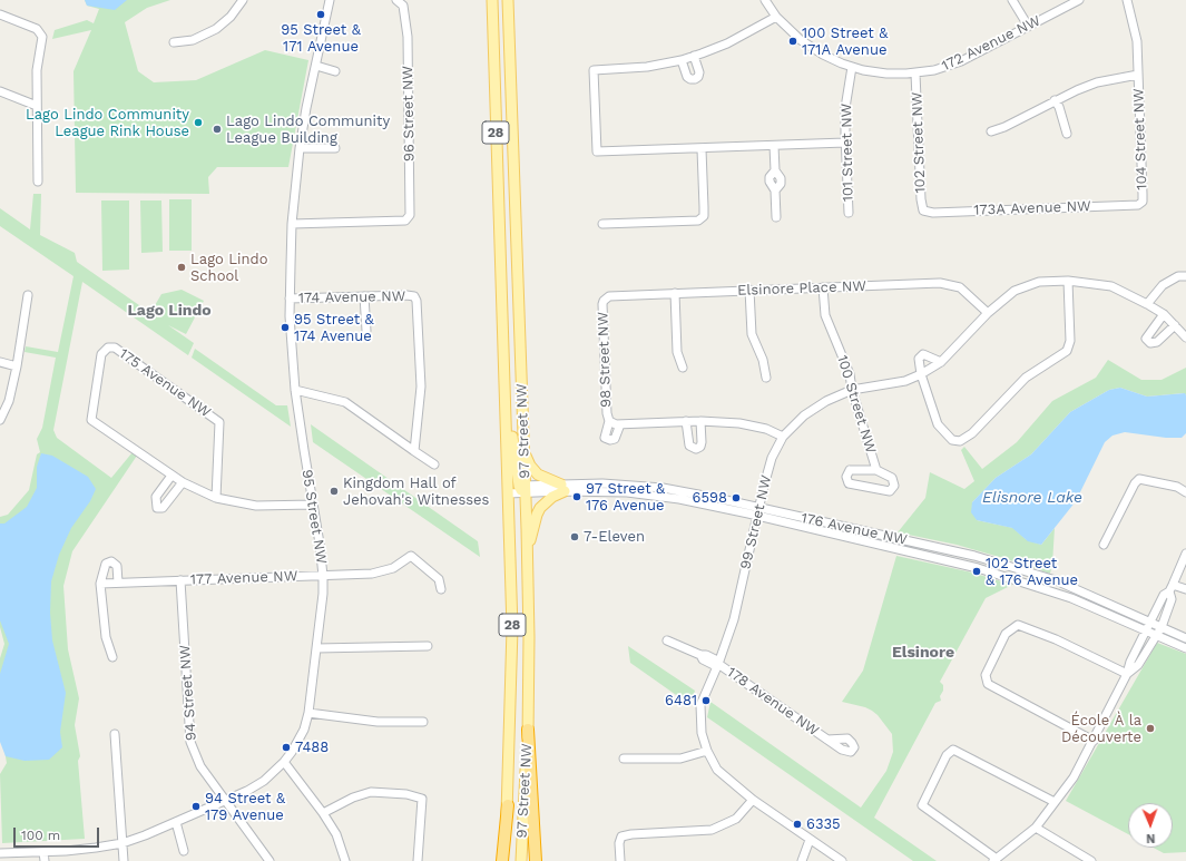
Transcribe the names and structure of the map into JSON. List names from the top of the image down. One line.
{"streets":{"main road":["28","97 Street NW"],"street":["172 Avenue NW","96 Street NW","104 Street NW","102 Street NW","101 Street NW","173A Avenue NW","Elsinore Place NW","174 Avenue NW","98 Street NW","175 Avenue NW","100 Street NW","95 Street NW","99 Street NW","176 Avenue NW","177 Avenue NW","94 Street NW","178 Avenue NW"]},"crossings":[["172 Avenue NW","102 Street NW"],["172 Avenue NW","101 Street NW"],["96 Street NW","95 Street NW"],["104 Street NW","173A Avenue NW"],["102 Street NW","173A Avenue NW"],["Elsinore Place NW","98 Street NW"],["Elsinore Place NW","100 Street NW"],["174 Avenue NW","95 Street NW"],["100 Street NW","99 Street NW"],["97 Street NW","176 Avenue NW"],["95 Street NW","177 Avenue NW"],["95 Street NW","94 Street NW"],["99 Street NW","176 Avenue NW"],["99 Street NW","178 Avenue NW"],["177 Avenue NW","94 Street NW"]],"districts":["Lago Lindo","Elsinore"],"water":["Elisnore Lake"],"places":["95 Street & 171 Avenue","100 Street & 171A Avenue","Lago Lindo Community League Rink House","Lago Lindo Community League Building","Lago Lindo School","95 Street & 174 Avenue","Kingdom Hall of Jehovah's Witnesses","97 Street & 176 Avenue","6598","7-Eleven","102 Street & 176 Avenue","6481","École À la Découverte","7488","94 Street & 179 Avenue","6335"],"scale_bar":"100 m","north":"bottom"}
